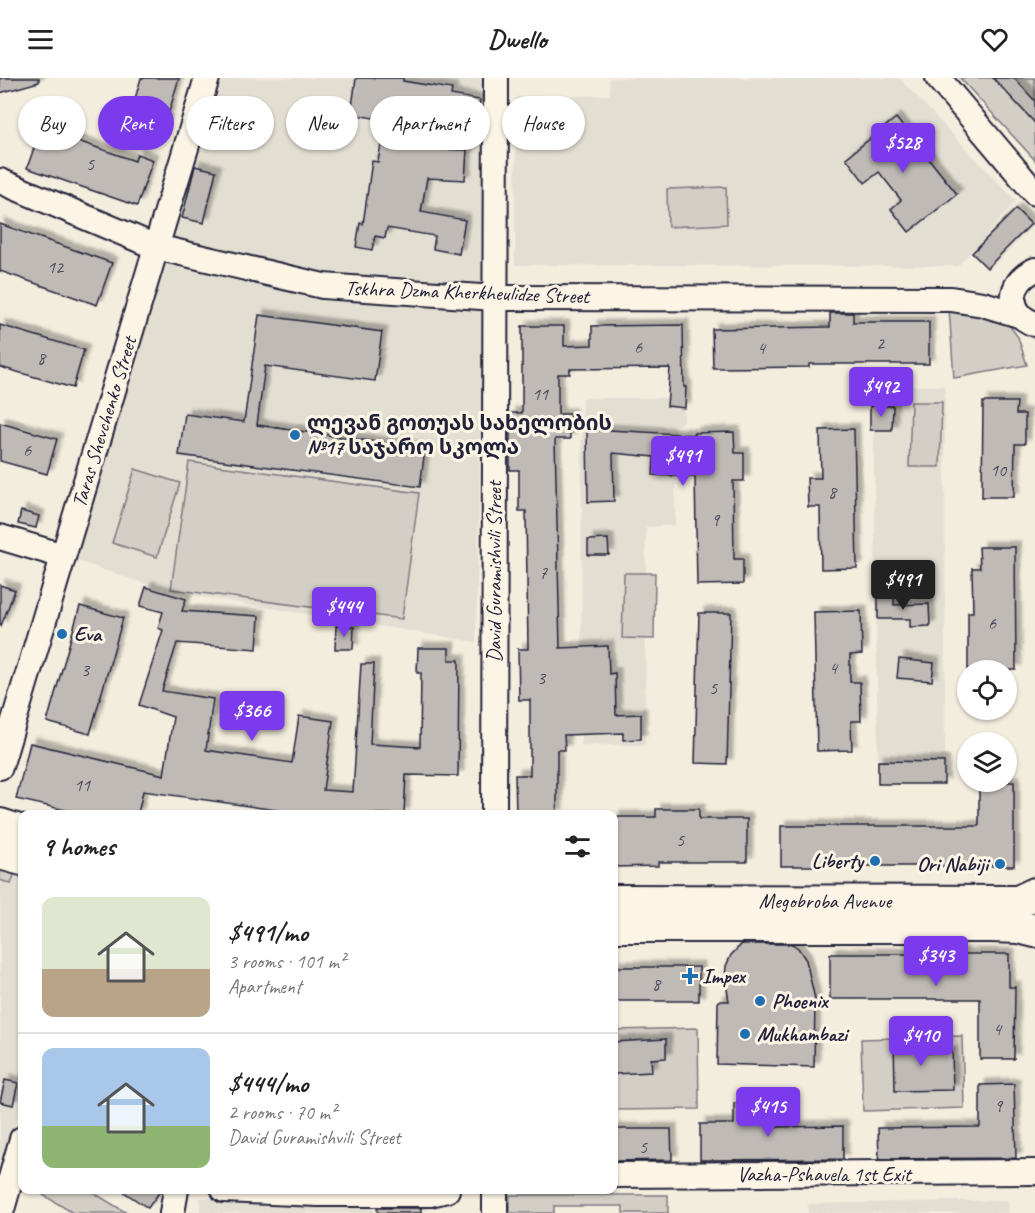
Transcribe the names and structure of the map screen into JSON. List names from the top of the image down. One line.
{"streets":{"main road":["Megobroba Avenue"],"street":["Tskhra Dzma Kherkheulidze Street","Taras Shevchenko Street","David Guramishvili Street","Vazha-Pshavela 1st Exit"]},"crossings":[["Tskhra Dzma Kherkheulidze Street","Taras Shevchenko Street"],["Tskhra Dzma Kherkheulidze Street","David Guramishvili Street"]],"places":{"other":["ლევან გოთუას სახელობის №17 საჯარო სკოლა","Eva","Liberty","Ori Nabiji","Phoenix","Mukhambazi"],"health":["Impex"]},"house_numbers":["5","12","2","6","4","8","11","6","10","8","9","7","6","4","3","3","5","11","5","8","4","9","5"],"page":{"header":"Dwello","chip":["Buy","Rent","Filters","New","Apartment","House"],"price":["$528","$492","$491","$491","$444","$366","$343","$410","$415"],"heading":"9 homes","list":[{"name":"$491/mo","note":"3 rooms · 101 m² · Apartment"},{"name":"$444/mo","note":"2 rooms · 70 m² · David Guramishvili Street"}]}}
